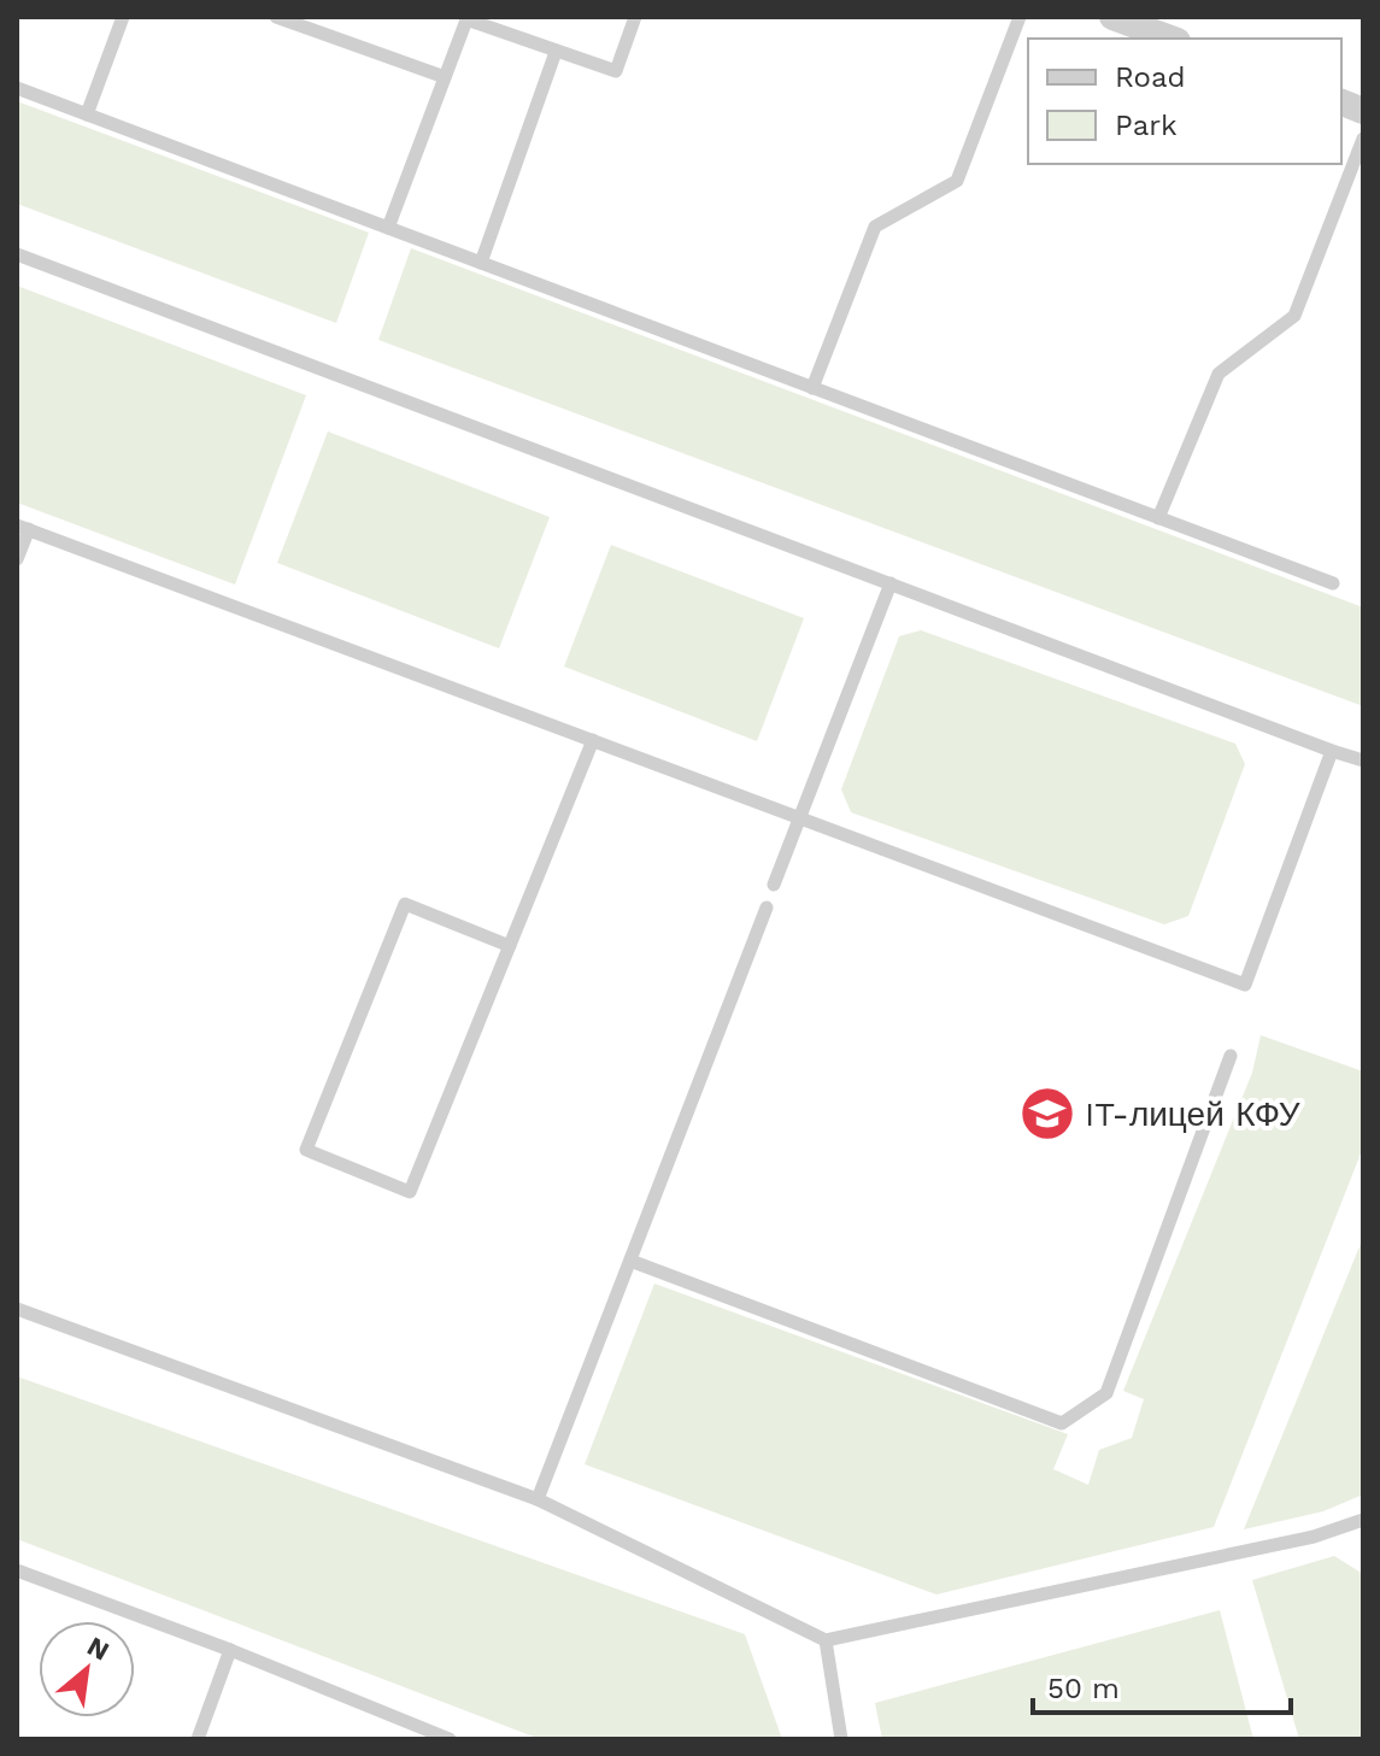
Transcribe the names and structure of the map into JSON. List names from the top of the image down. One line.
{"places":{"school or university":["IT-лицей КФУ"]},"legend":["Road","Park"],"scale_bar":"50 m","north":"top right"}
